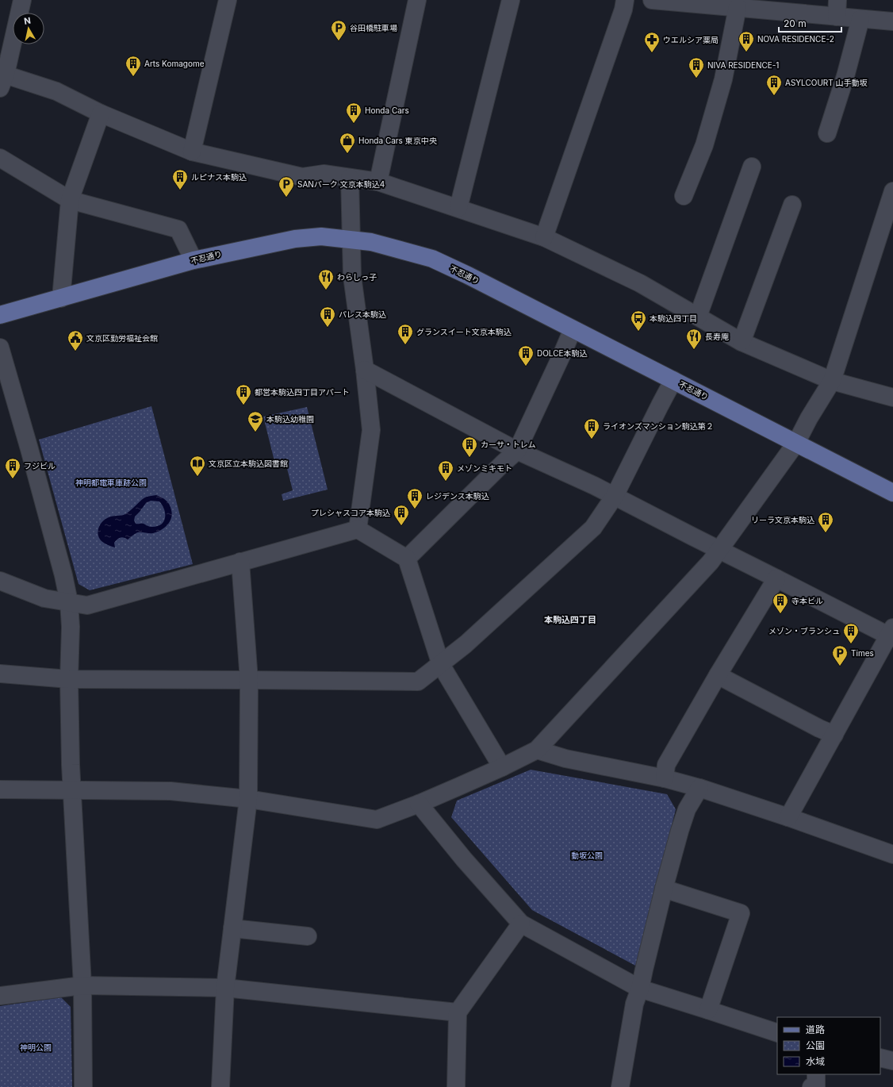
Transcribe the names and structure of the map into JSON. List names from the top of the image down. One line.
{"streets":{"main road":["不忍通り"]},"districts":["本駒込四丁目"],"parks":["神明都電車庫跡公園","動坂公園","神明公園"],"places":{"parking":["谷田橋駐車場","SANパーク 文京本駒込4","Times"],"building":["NOVA RESIDENCE-2","Arts Komagome","NIVA RESIDENCE-1","ASYLCOURT 山手動坂","Honda Cars","ルピナス本駒込","パレス本駒込","グランスイート文京本駒込","DOLCE本駒込","都営本駒込四丁目アパート","ライオンズマンション駒込第２","カーサ・トレム","フジビル","メゾンミキモト","レジデンス本駒込","プレシャスコア本駒込","リーラ文京本駒込","寺本ビル","メゾン・ブランシュ"],"pharmacy":["ウエルシア薬局"],"shop":["Honda Cars 東京中央"],"restaurant":["わらしっ子","長寿庵"],"bus stop":["本駒込四丁目"],"public building":["文京区勤労福祉会館"],"school or university":["本駒込幼稚園"],"library":["文京区立本駒込図書館"]},"legend":["道路","公園","水域"],"scale_bar":"20 m","north":"top"}
